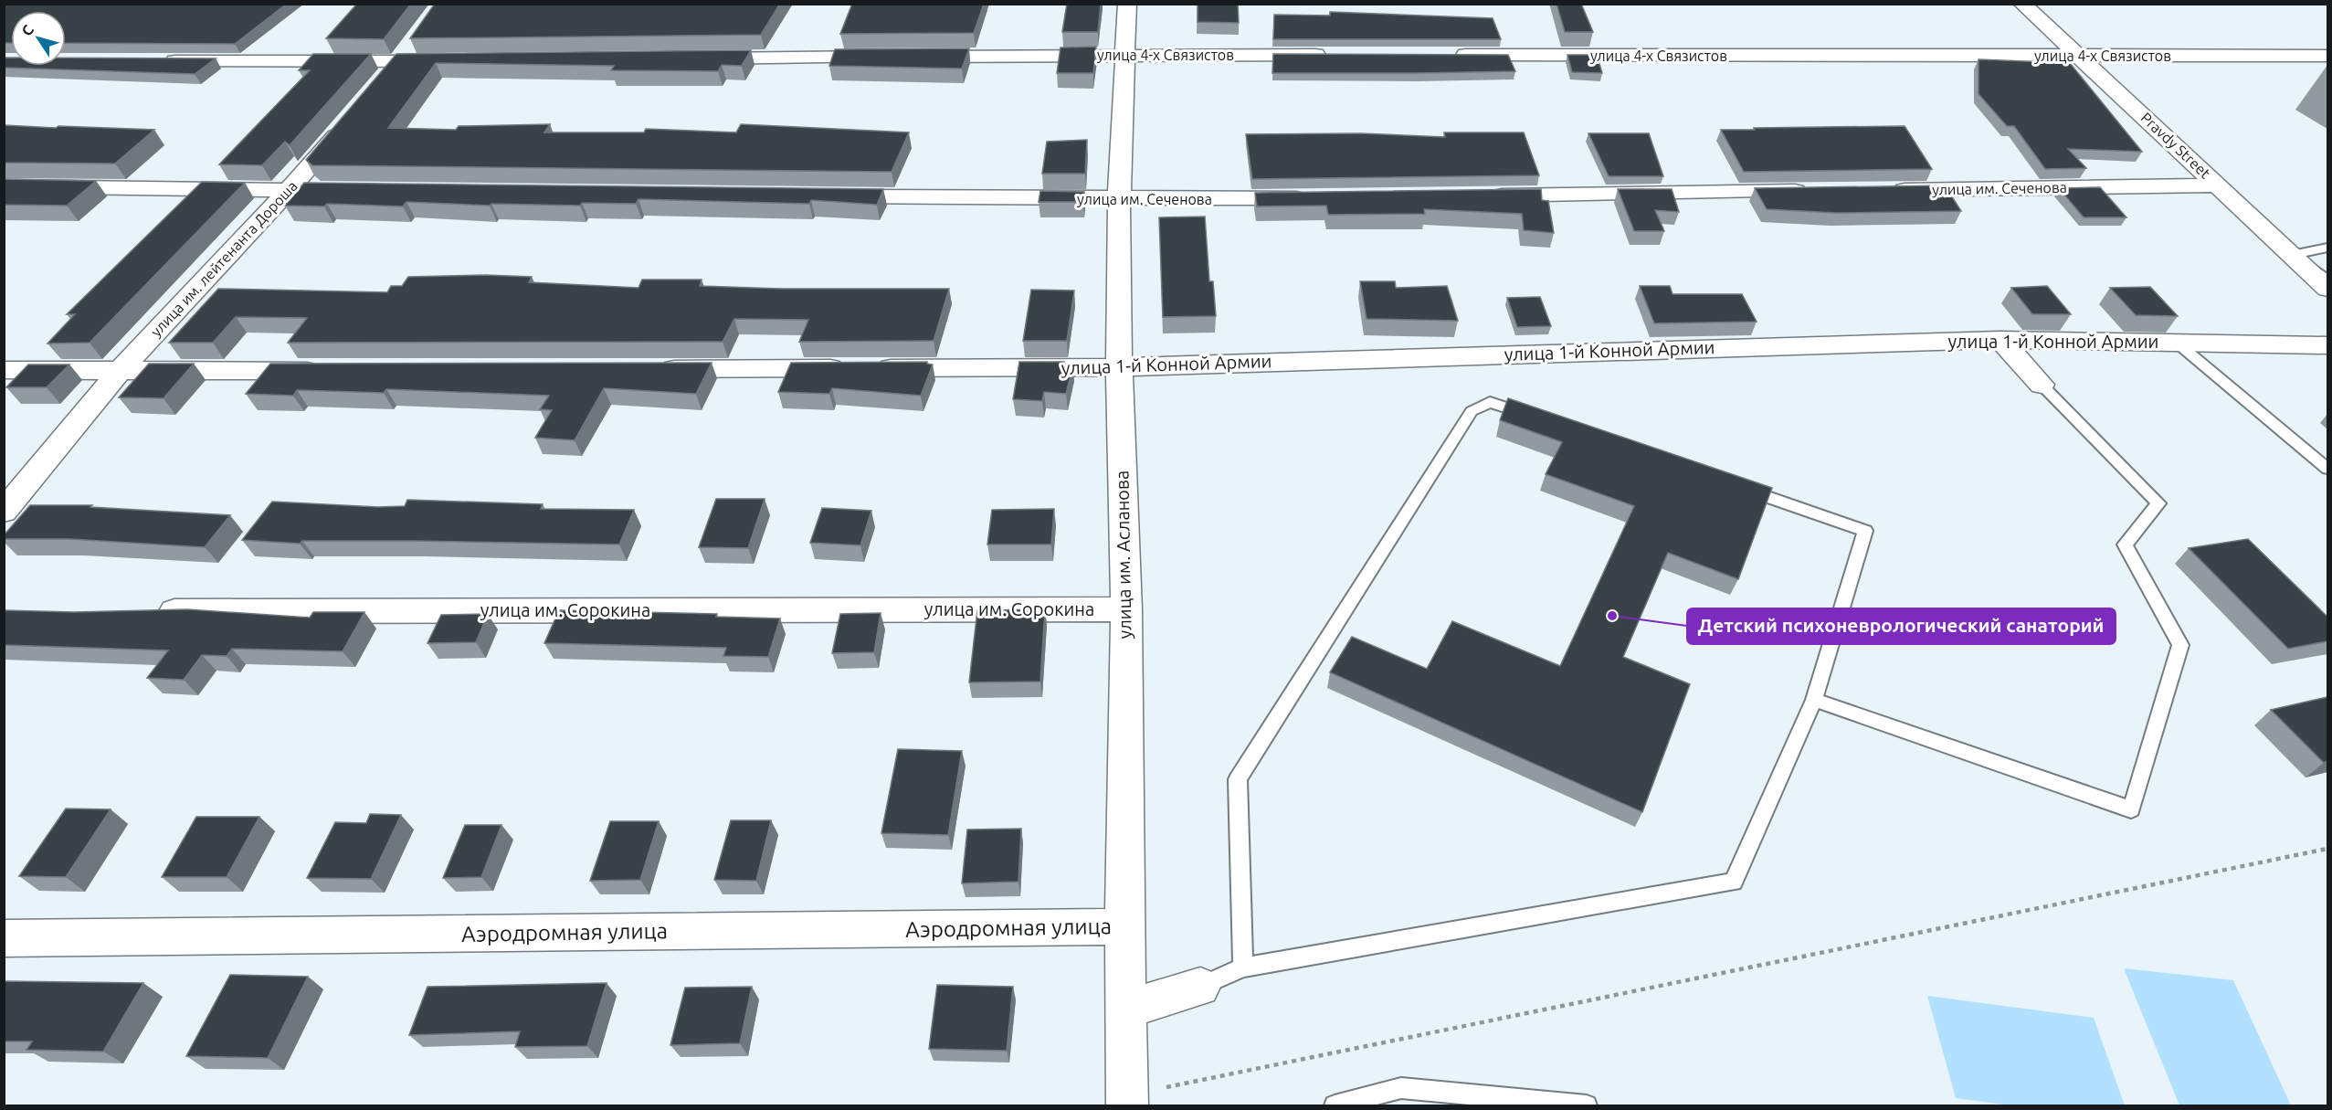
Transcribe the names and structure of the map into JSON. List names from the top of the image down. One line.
{"streets":{"street":["улица 4-х Связистов","Pravdy Street","улица им. Сеченова","улица им. лейтенанта Дороша","улица 1-й Конной Армии","улица им. Асланова","улица им. Сорокина","Аэродромная улица"]},"crossings":[["улица 4-х Связистов","Pravdy Street"],["улица 4-х Связистов","улица им. Асланова"],["Pravdy Street","улица им. Сеченова"],["улица им. Сеченова","улица им. Асланова"],["улица 1-й Конной Армии","улица им. Асланова"],["улица им. Асланова","улица им. Сорокина"],["улица им. Асланова","Аэродромная улица"]],"places":["Детский психоневрологический санаторий"],"north":"top left"}
